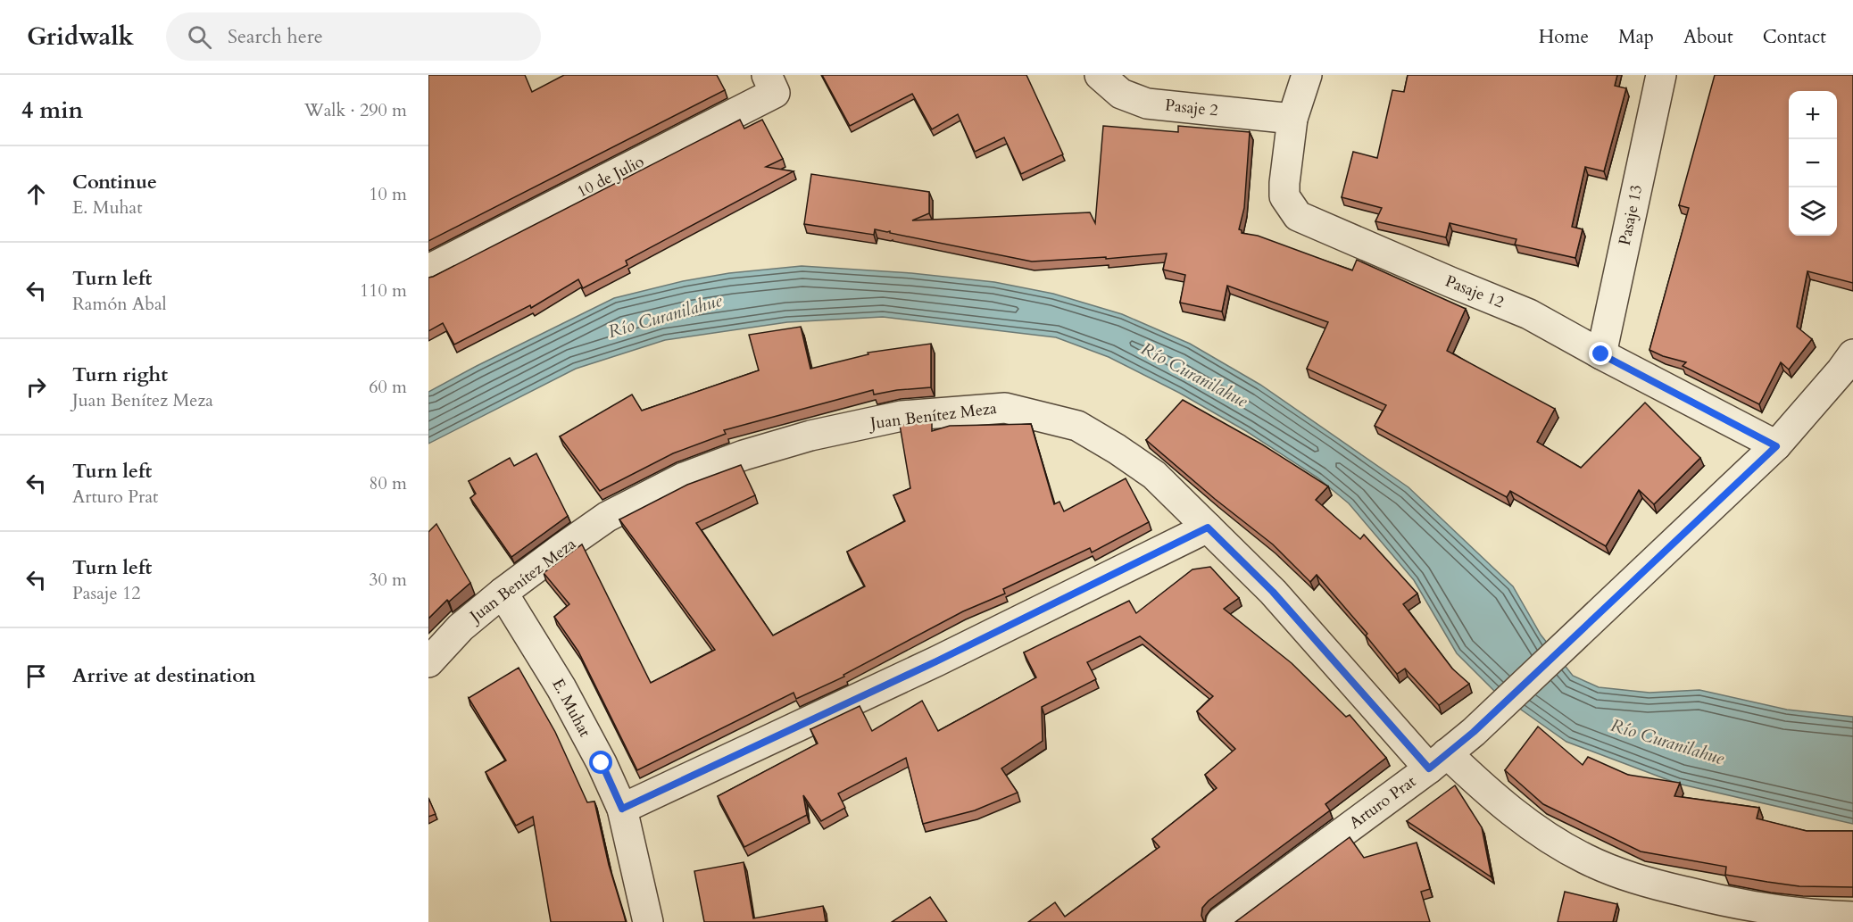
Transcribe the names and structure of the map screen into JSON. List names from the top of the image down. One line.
{"streets":{"street":["Pasaje 2","10 de Julio","Pasaje 13","Pasaje 12","Juan Benítez Meza","E. Muhat","Arturo Prat"]},"crossings":[["Pasaje 2","Pasaje 12"],["Pasaje 13","Pasaje 12"],["Pasaje 12","Arturo Prat"],["Juan Benítez Meza","E. Muhat"],["Juan Benítez Meza","Arturo Prat"]],"water":["Río Curanilahue"],"page":{"header":"Gridwalk","search":"Search here","nav":["Home","Map","About","Contact"],"heading":["4 min","Walk · 290 m"],"map_buttons":["+","−"],"list":[["Continue","E. Muhat","10 m"],["Turn left","Ramón Abal","110 m"],["Turn right","Juan Benítez Meza","60 m"],["Turn left","Arturo Prat","80 m"],["Turn left","Pasaje 12","30 m"],"Arrive at destination"]}}
